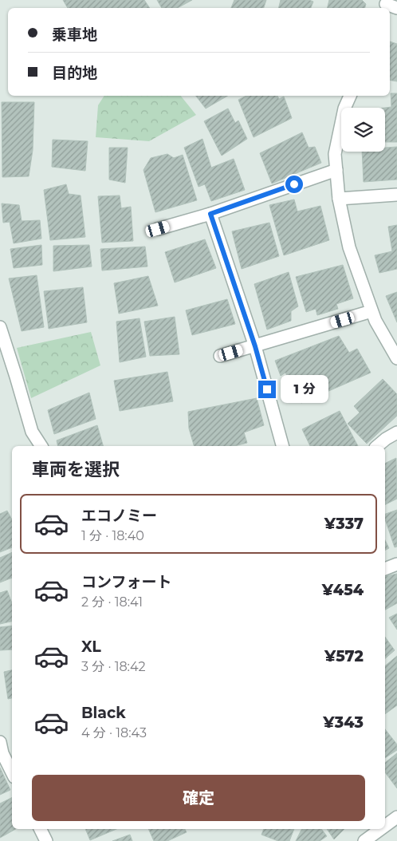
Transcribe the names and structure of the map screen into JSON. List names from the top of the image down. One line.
{"page":{"banner":["乗車地","目的地"],"bubble":"1 分","heading":"車両を選択","list":[{"name":"エコノミー","note":"1 分 · 18:40","value":"¥337"},{"name":"コンフォート","note":"2 分 · 18:41","value":"¥454"},{"name":"XL","note":"3 分 · 18:42","value":"¥572"},{"name":"Black","note":"4 分 · 18:43","value":"¥343"}],"buttons":"確定"}}
